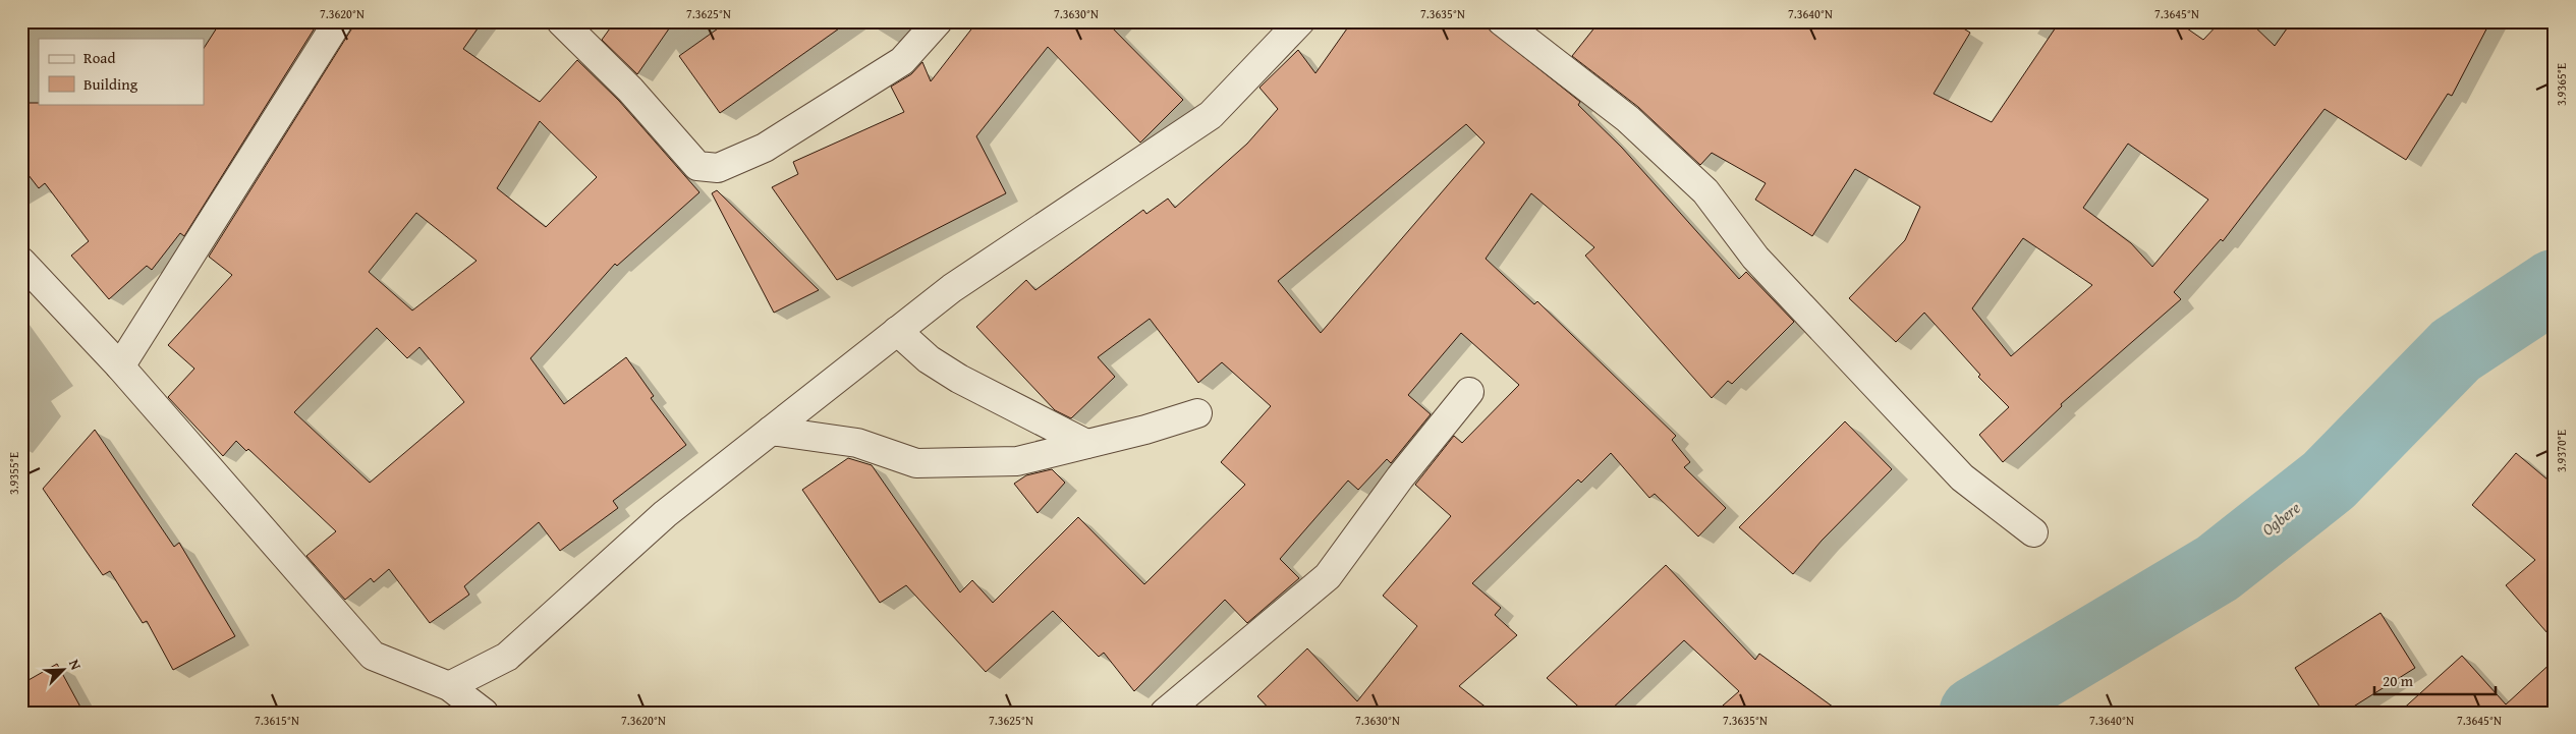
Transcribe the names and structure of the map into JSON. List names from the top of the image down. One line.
{"water":["Ogbere"],"legend":["Road","Building"],"scale_bar":"20 m","north":"top right","coordinates":["7.3620°N","7.3625°N","7.3630°N","7.3635°N","7.3640°N","7.3645°N","3.9365°E","3.9370°E","3.9355°E","7.3615°N"]}
